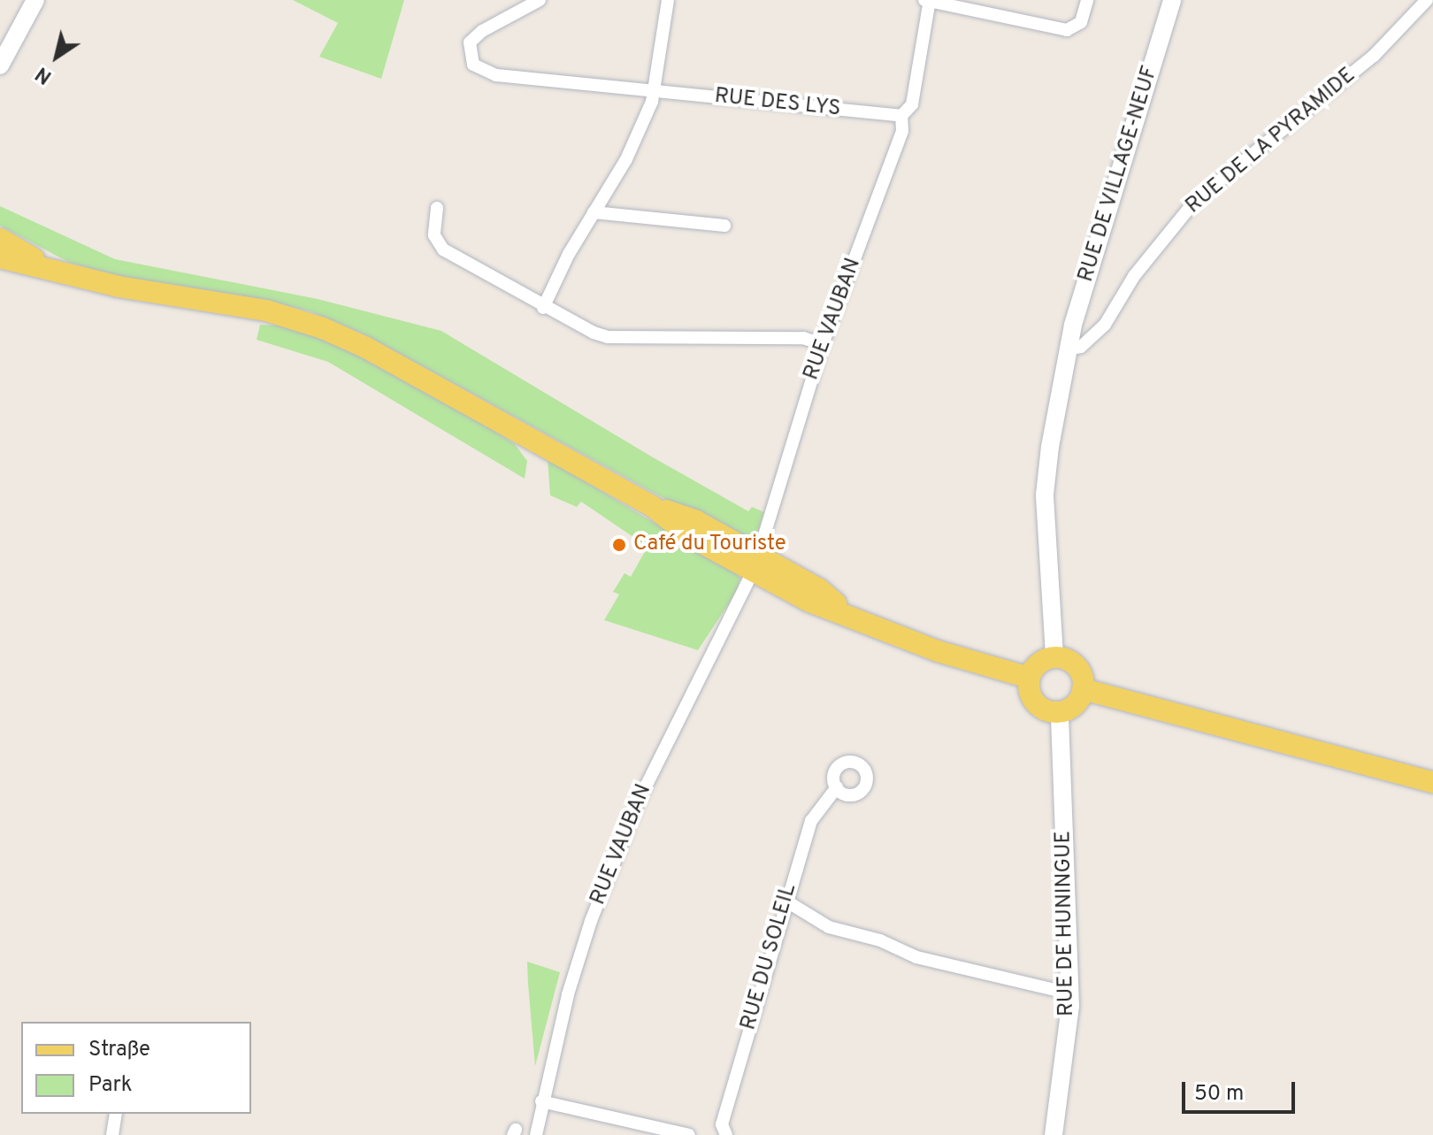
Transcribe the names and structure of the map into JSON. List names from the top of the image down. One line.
{"streets":{"street":["RUE DES LYS","RUE DE LA PYRAMIDE","RUE DE VILLAGE-NEUF","RUE VAUBAN","RUE DE HUNINGUE","RUE DU SOLEIL"]},"crossings":[["RUE DES LYS","RUE VAUBAN"],["RUE DE LA PYRAMIDE","RUE DE VILLAGE-NEUF"]],"places":["Café du Touriste"],"legend":["Straße","Park"],"scale_bar":"50 m","north":"bottom left"}
